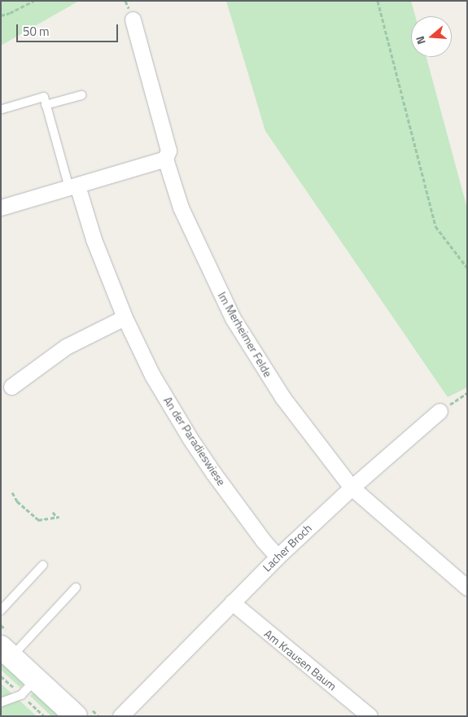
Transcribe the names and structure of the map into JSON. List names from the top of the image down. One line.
{"streets":{"street":["Im Merheimer Felde","An der Paradieswiese","Lacher Broch","Am Krausen Baum"]},"crossings":[["Im Merheimer Felde","Lacher Broch"],["An der Paradieswiese","Lacher Broch"],["Lacher Broch","Am Krausen Baum"]],"scale_bar":"50 m","north":"left"}
